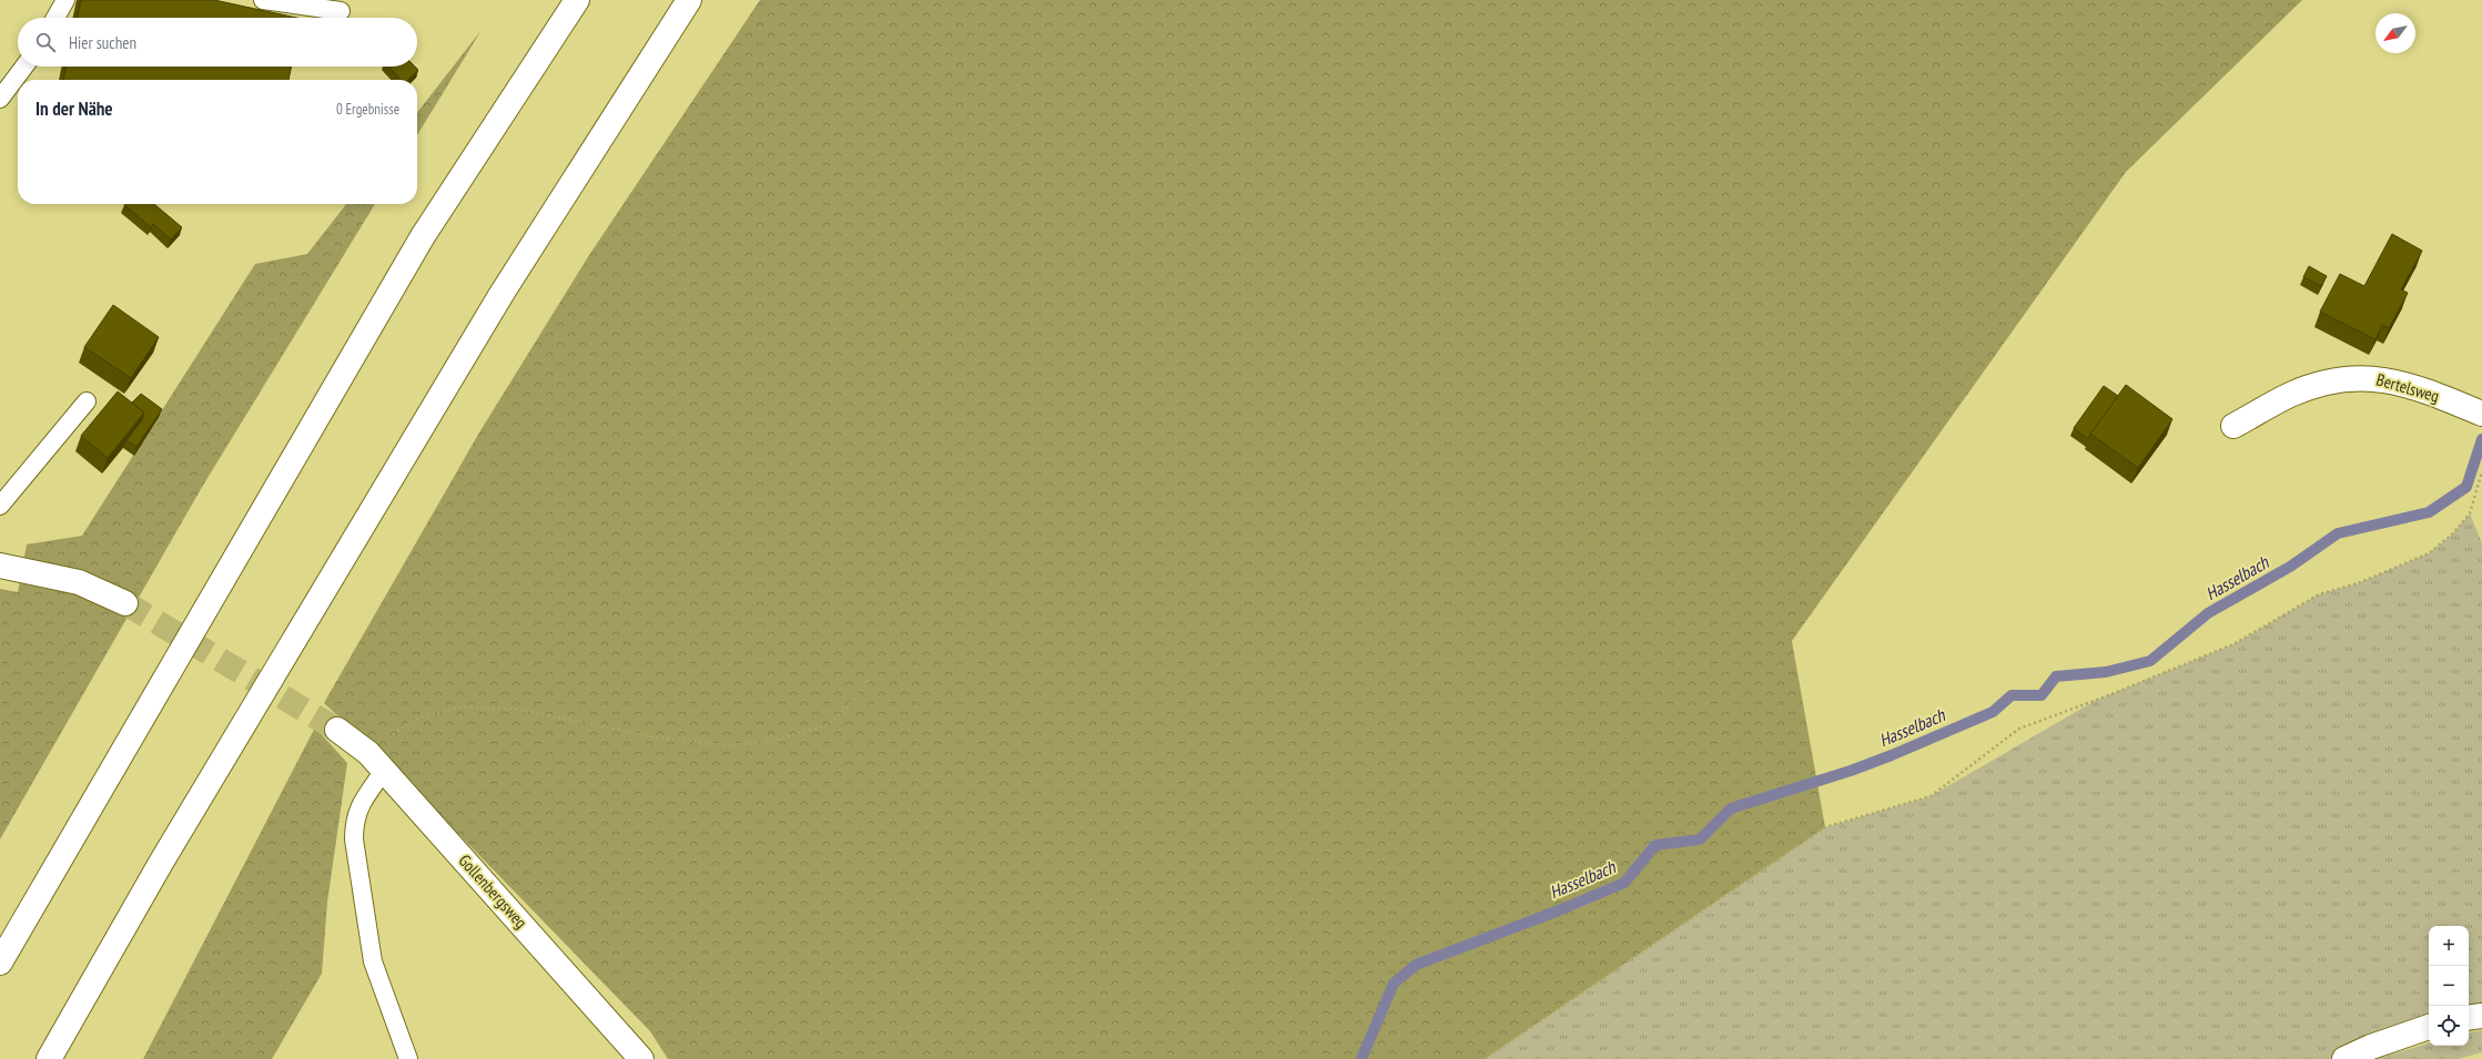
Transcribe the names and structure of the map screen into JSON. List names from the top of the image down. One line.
{"streets":{"main road":["Bertelsweg","Gollenbergsweg"]},"water":["Hasselbach"],"north":"bottom left","page":{"search":"Hier suchen","heading":["In der Nähe","0 Ergebnisse"],"map_buttons":["+","−"]}}
